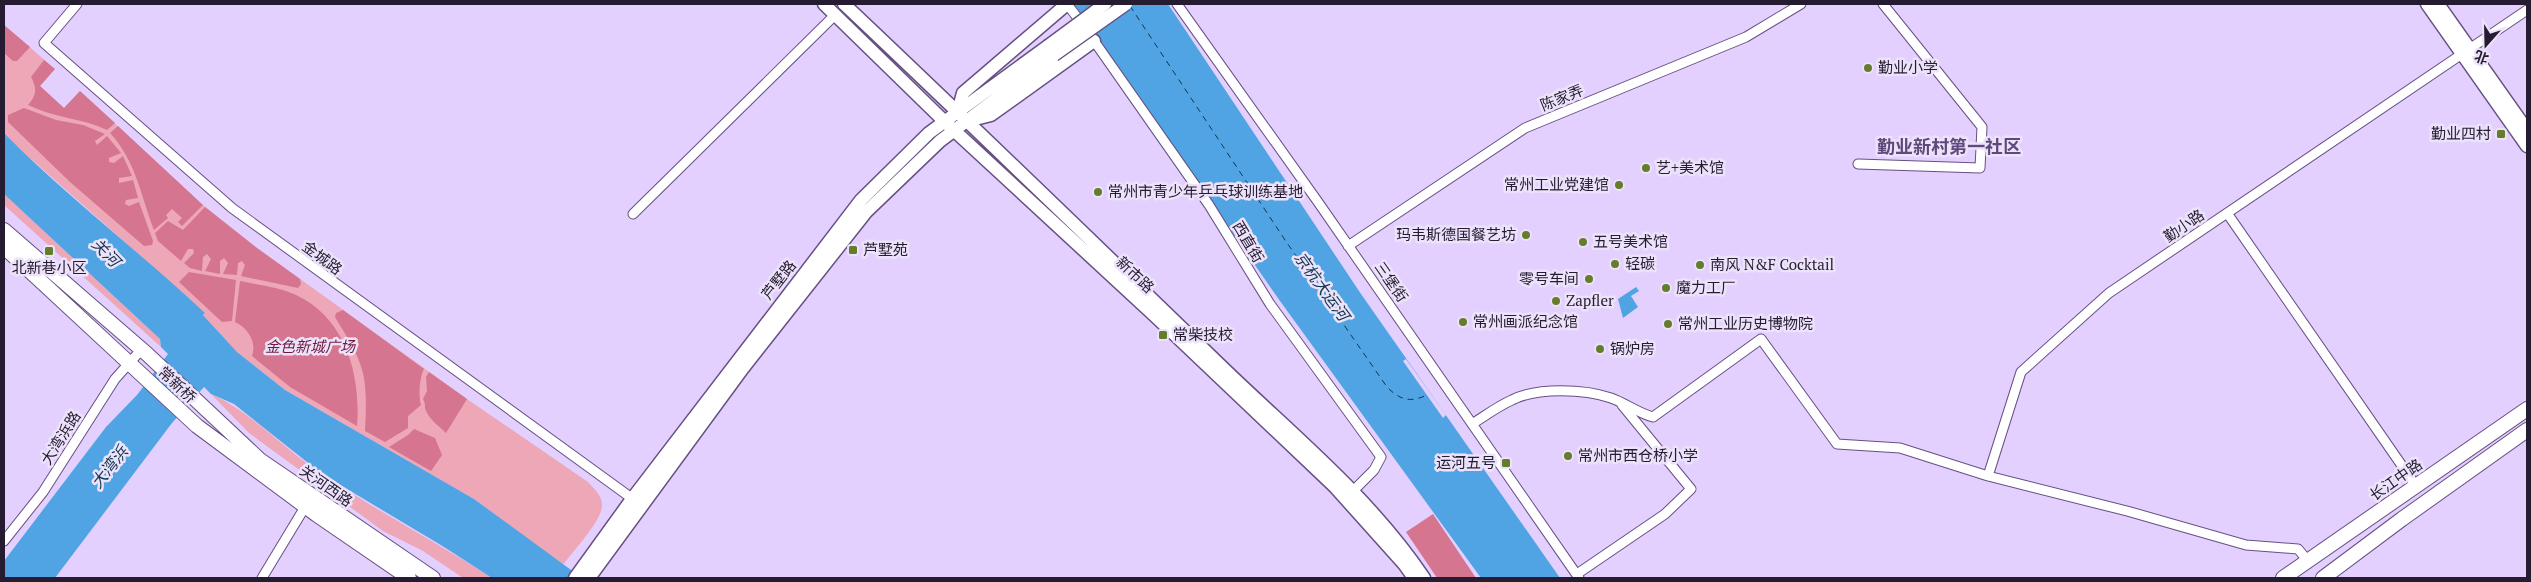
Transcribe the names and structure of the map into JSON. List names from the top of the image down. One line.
{"streets":{"main road":["常新桥","长江中路","关河西路"],"street":["陈家弄","勤小路","西直街","金城路","新市路","芦墅路","三堡街","大湾浜路"]},"crossings":[["陈家弄","三堡街"],["西直街","新市路"],["金城路","芦墅路"],["新市路","芦墅路"],["常新桥","大湾浜路"],["常新桥","关河西路"]],"districts":["勤业新村第一社区"],"water":["关河","京杭大运河","大湾浜"],"parks":["金色新城广场"],"places":{"other":["勤业小学","艺+美术馆","常州工业党建馆","常州市青少年乒乓球训练基地","玛韦斯德国餐艺坊","五号美术馆","轻碳","南风 N&F Cocktail","零号车间","魔力工厂","Zapfler","常州画派纪念馆","常州工业历史博物院","锅炉房","常州市西仓桥小学"],"transit":["勤业四村","芦墅苑","北新巷小区","常柴技校","运河五号"]},"north":"bottom"}
